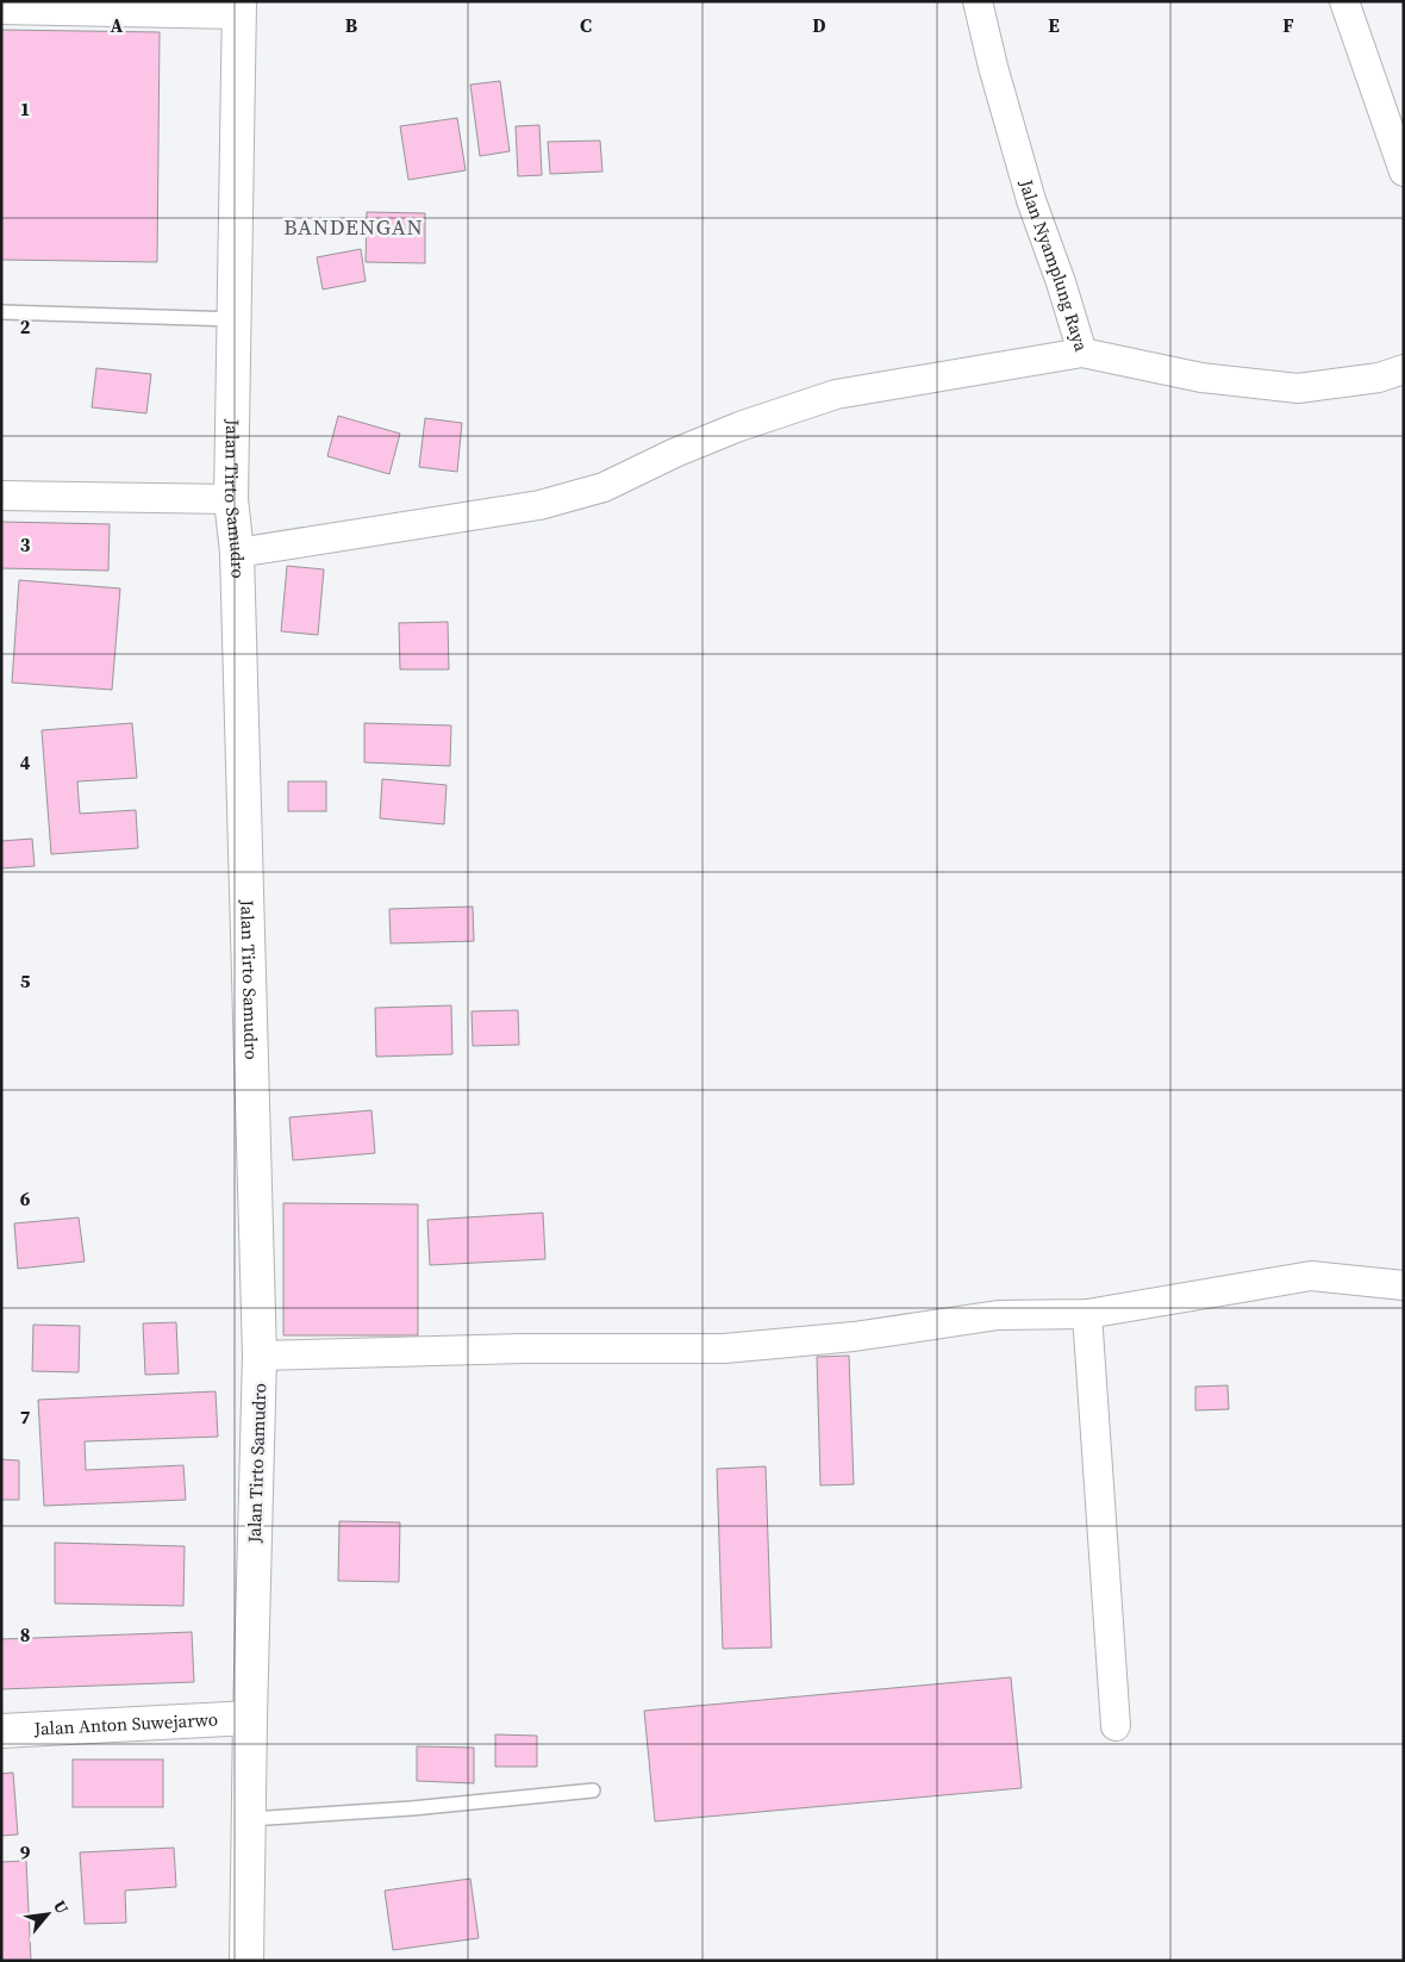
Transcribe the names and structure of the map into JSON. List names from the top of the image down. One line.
{"streets":{"street":["Jalan Nyamplung Raya","Jalan Tirto Samudro","Jalan Anton Suwejarwo"]},"crossings":[["Jalan Tirto Samudro","Jalan Anton Suwejarwo"]],"districts":["BANDENGAN"],"north":"top right","grid":{"columns":["A","B","C","D","E","F"],"rows":["1","2","3","4","5","6","7","8","9"]}}
